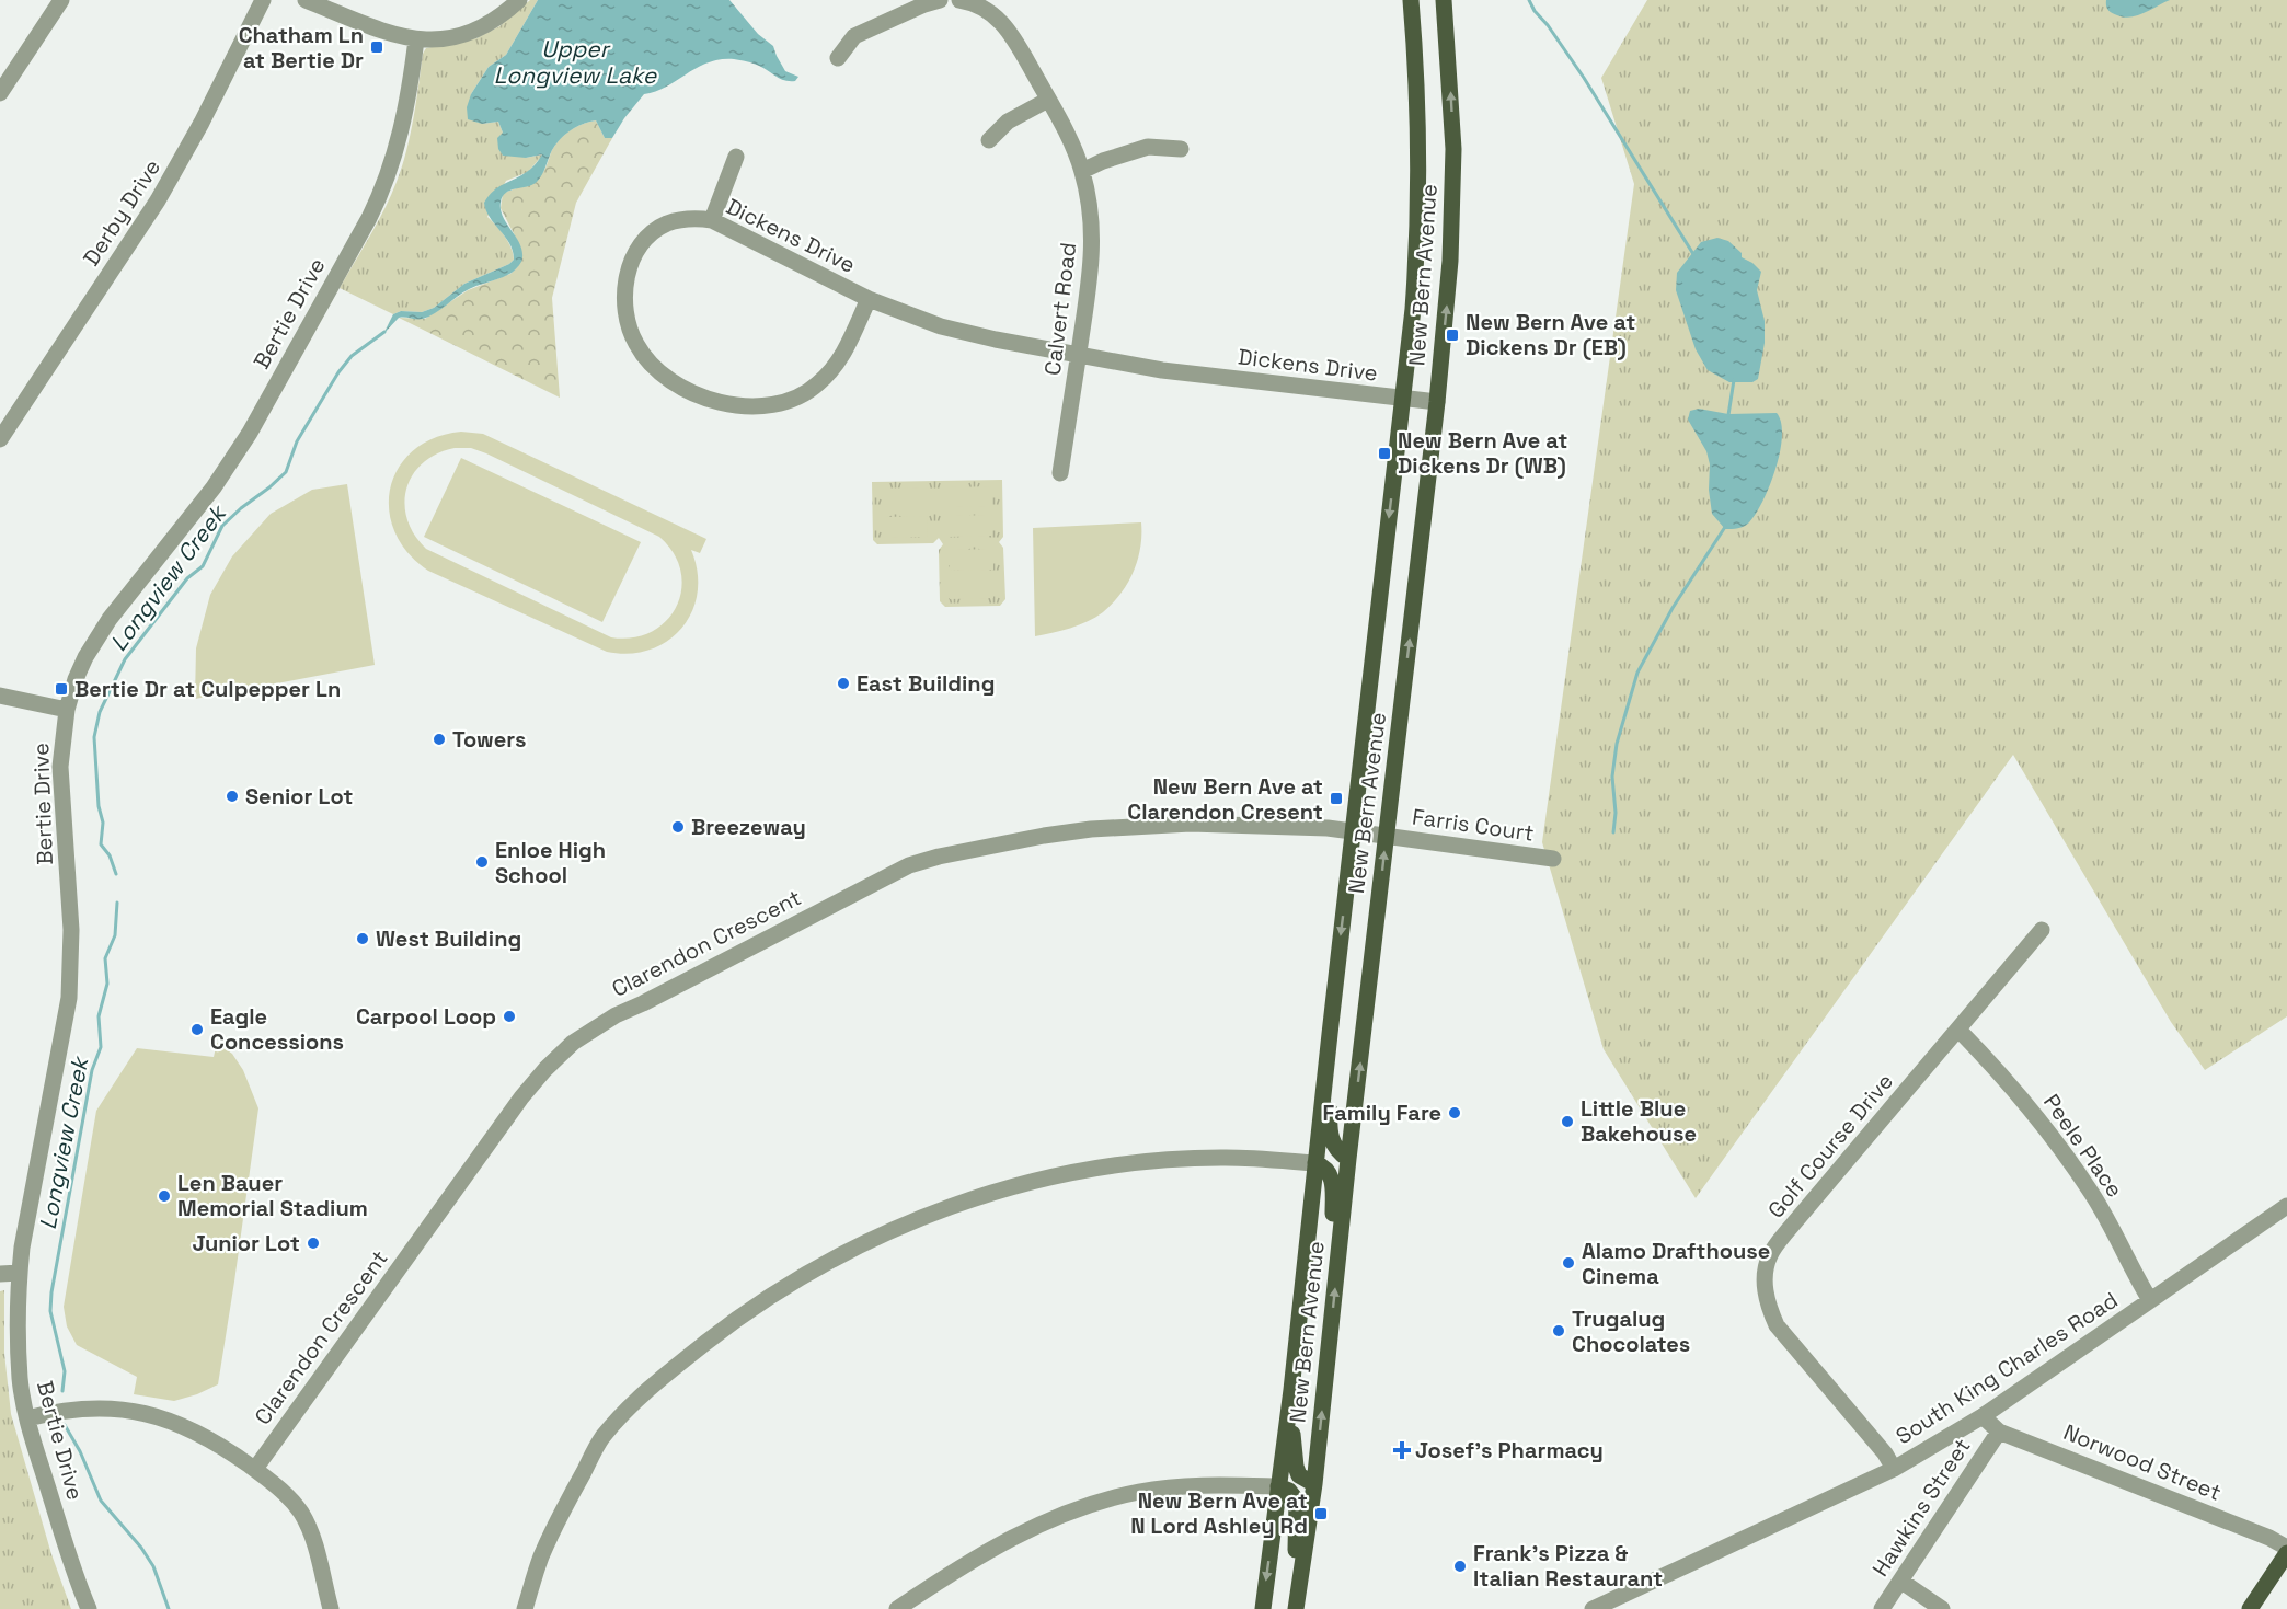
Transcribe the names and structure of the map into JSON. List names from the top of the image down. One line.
{"streets":{"main road":["New Bern Avenue"],"street":["Derby Drive","Dickens Drive","Calvert Road","Bertie Drive","Farris Court","Clarendon Crescent","Golf Course Drive","Peele Place","South King Charles Road","Norwood Street","Hawkins Street"]},"crossings":[["Dickens Drive","New Bern Avenue"],["Dickens Drive","Calvert Road"],["New Bern Avenue","Farris Court"],["New Bern Avenue","Clarendon Crescent"],["Farris Court","Clarendon Crescent"],["Golf Course Drive","Peele Place"],["Golf Course Drive","South King Charles Road"],["Peele Place","South King Charles Road"],["South King Charles Road","Norwood Street"],["Norwood Street","Hawkins Street"]],"water":["Upper Longview Lake","Longview Creek"],"places":{"transit":["Chatham Ln at Bertie Dr","New Bern Ave at Dickens Dr (EB)","New Bern Ave at Dickens Dr (WB)","Bertie Dr at Culpepper Ln","New Bern Ave at Clarendon Cresent","New Bern Ave at N Lord Ashley Rd"],"other":["East Building","Towers","Senior Lot","Breezeway","Enloe High School","West Building","Carpool Loop","Eagle Concessions","Family Fare","Little Blue Bakehouse","Len Bauer Memorial Stadium","Junior Lot","Alamo Drafthouse Cinema","Trugalug Chocolates","Frank's Pizza & Italian Restaurant"],"health":["Josef's Pharmacy"]}}
